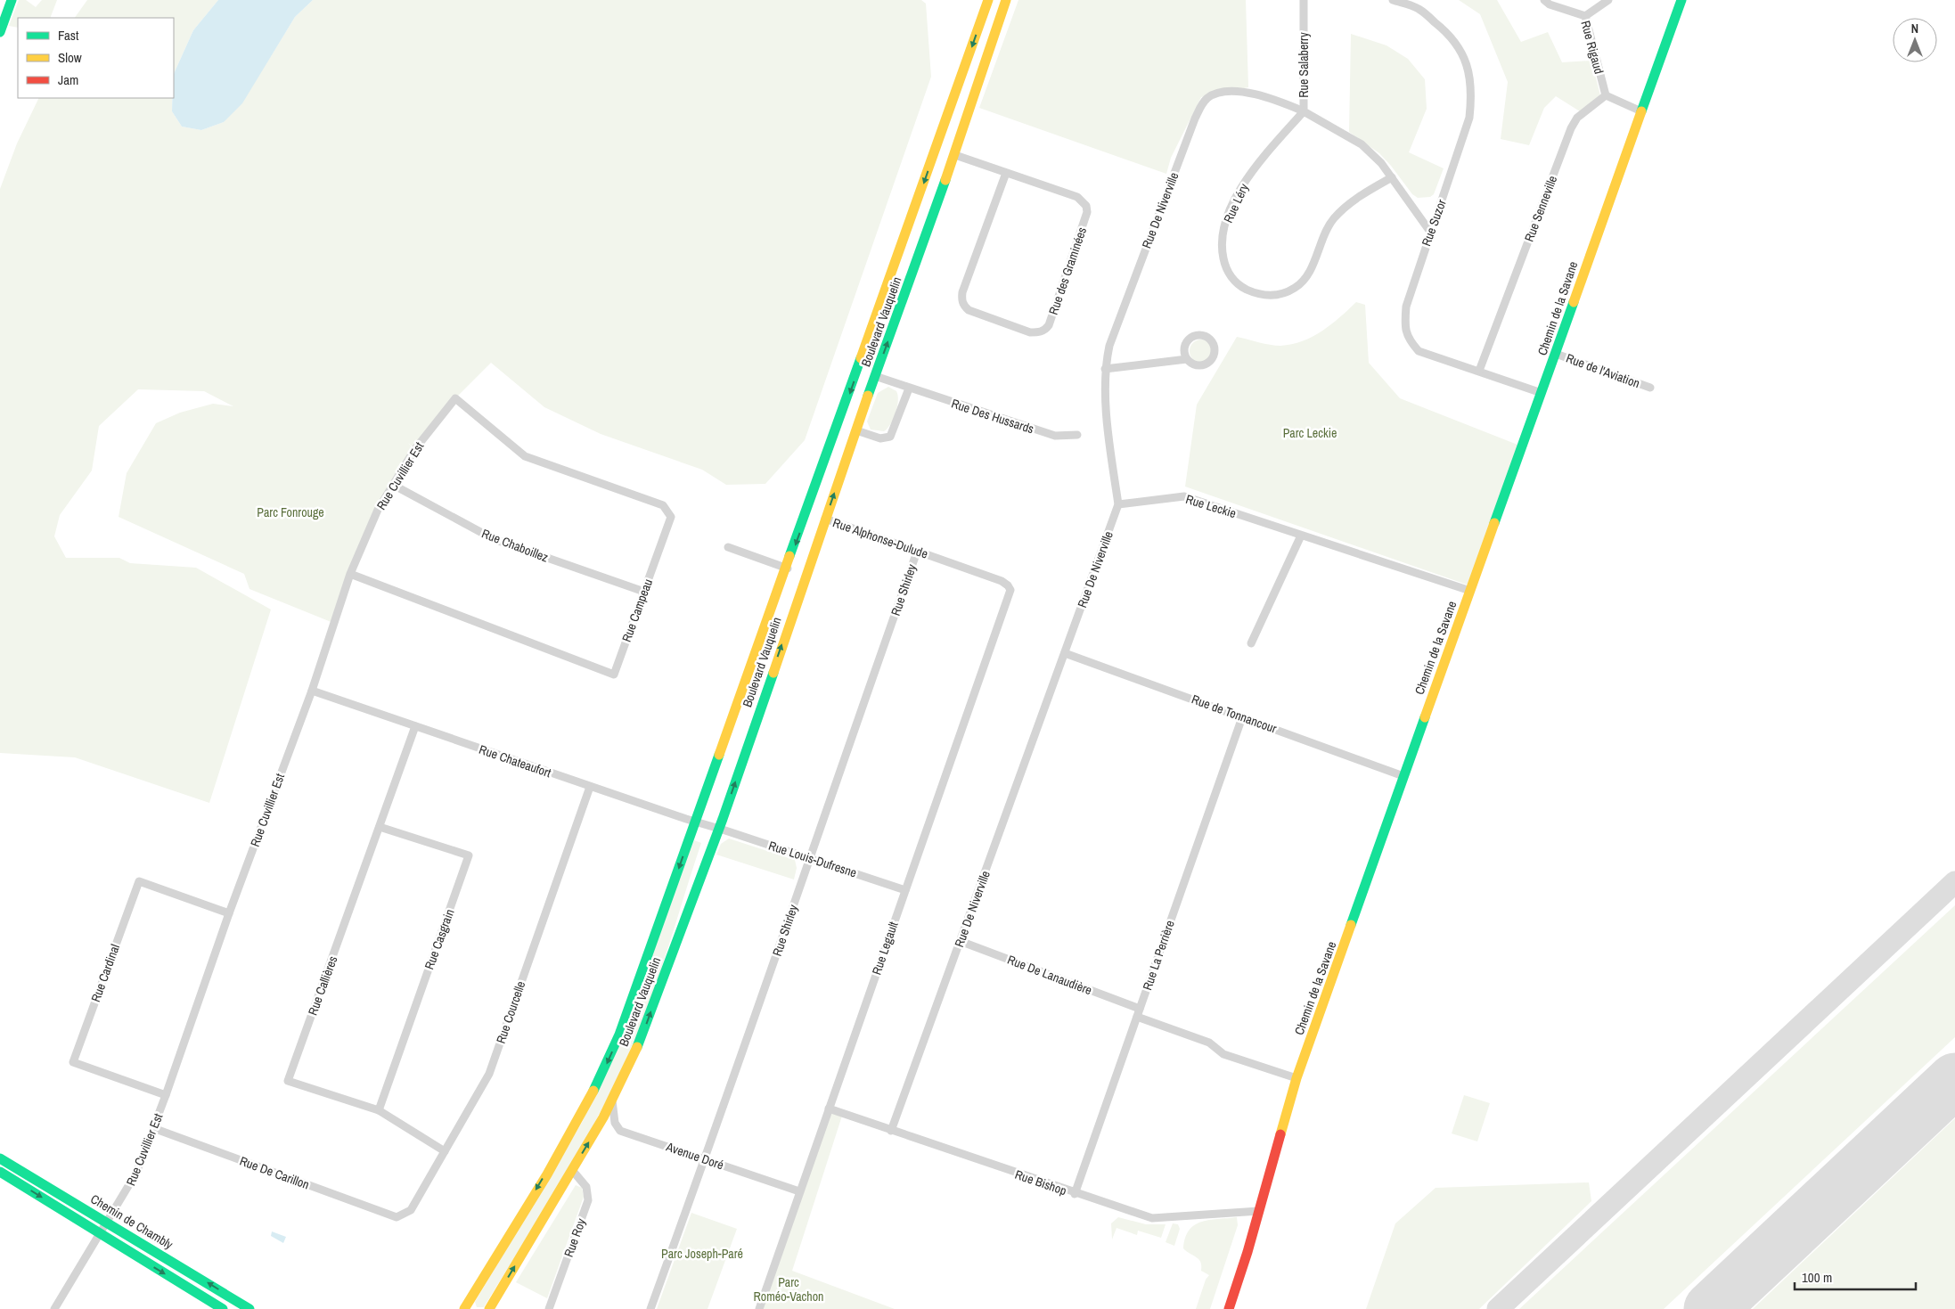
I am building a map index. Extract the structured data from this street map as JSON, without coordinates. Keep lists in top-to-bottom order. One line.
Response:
{"streets":{"street":["Rue Rigaud","Rue Salaberry","Rue Léry","Rue Senneville","Rue De Niverville","Rue Suzor","Rue des Graminées","Chemin de la Savane","Boulevard Vauquelin","Rue de l'Aviation","Rue Des Hussards","Rue Cuvillier Est","Rue Leckie","Rue Alphonse-Dulude","Rue Chaboillez","Rue Shirley","Rue Campeau","Rue de Tonnancour","Rue Chateaufort","Rue Louis-Dufresne","Rue Casgrain","Rue Legault","Rue La Perrière","Rue Cardinal","Rue De Lanaudière","Rue Callières","Rue Courcelle","Avenue Doré","Rue De Carillon","Rue Bishop","Chemin de Chambly","Rue Roy"]},"crossings":[["Rue Rigaud","Rue Senneville"],["Rue Salaberry","Rue Léry"],["Rue Salaberry","Rue De Niverville"],["Rue Salaberry","Rue Suzor"],["Rue Léry","Rue De Niverville"],["Rue Senneville","Rue Suzor"],["Rue De Niverville","Rue Leckie"],["Rue De Niverville","Rue de Tonnancour"],["Rue De Niverville","Rue De Lanaudière"],["Rue De Niverville","Rue Bishop"],["Rue Suzor","Chemin de la Savane"],["Rue des Graminées","Boulevard Vauquelin"],["Chemin de la Savane","Rue de l'Aviation"],["Chemin de la Savane","Rue Leckie"],["Chemin de la Savane","Rue de Tonnancour"],["Chemin de la Savane","Rue De Lanaudière"],["Chemin de la Savane","Rue Bishop"],["Boulevard Vauquelin","Rue Des Hussards"],["Boulevard Vauquelin","Rue Alphonse-Dulude"],["Boulevard Vauquelin","Rue Chateaufort"],["Boulevard Vauquelin","Rue Louis-Dufresne"],["Boulevard Vauquelin","Avenue Doré"],["Boulevard Vauquelin","Rue Roy"],["Rue Cuvillier Est","Rue Chaboillez"],["Rue Cuvillier Est","Rue Campeau"],["Rue Cuvillier Est","Rue Chateaufort"],["Rue Cuvillier Est","Rue Cardinal"],["Rue Cuvillier Est","Rue De Carillon"],["Rue Cuvillier Est","Chemin de Chambly"],["Rue Alphonse-Dulude","Rue Shirley"],["Rue Alphonse-Dulude","Rue Legault"],["Rue Chaboillez","Rue Campeau"],["Rue Shirley","Rue Louis-Dufresne"],["Rue Shirley","Avenue Doré"],["Rue de Tonnancour","Rue La Perrière"],["Rue Chateaufort","Rue Louis-Dufresne"],["Rue Chateaufort","Rue Callières"],["Rue Chateaufort","Rue Courcelle"],["Rue Louis-Dufresne","Rue Legault"],["Rue Casgrain","Rue Callières"],["Rue Legault","Avenue Doré"],["Rue Legault","Rue Bishop"],["Rue La Perrière","Rue De Lanaudière"],["Rue La Perrière","Rue Bishop"],["Rue Callières","Rue Courcelle"],["Rue Courcelle","Rue De Carillon"]],"parks":["Parc Leckie","Parc Fonrouge","Parc Joseph-Paré","Parc Roméo-Vachon"],"legend":["Fast","Slow","Jam"],"scale_bar":"100 m","north":"top"}
